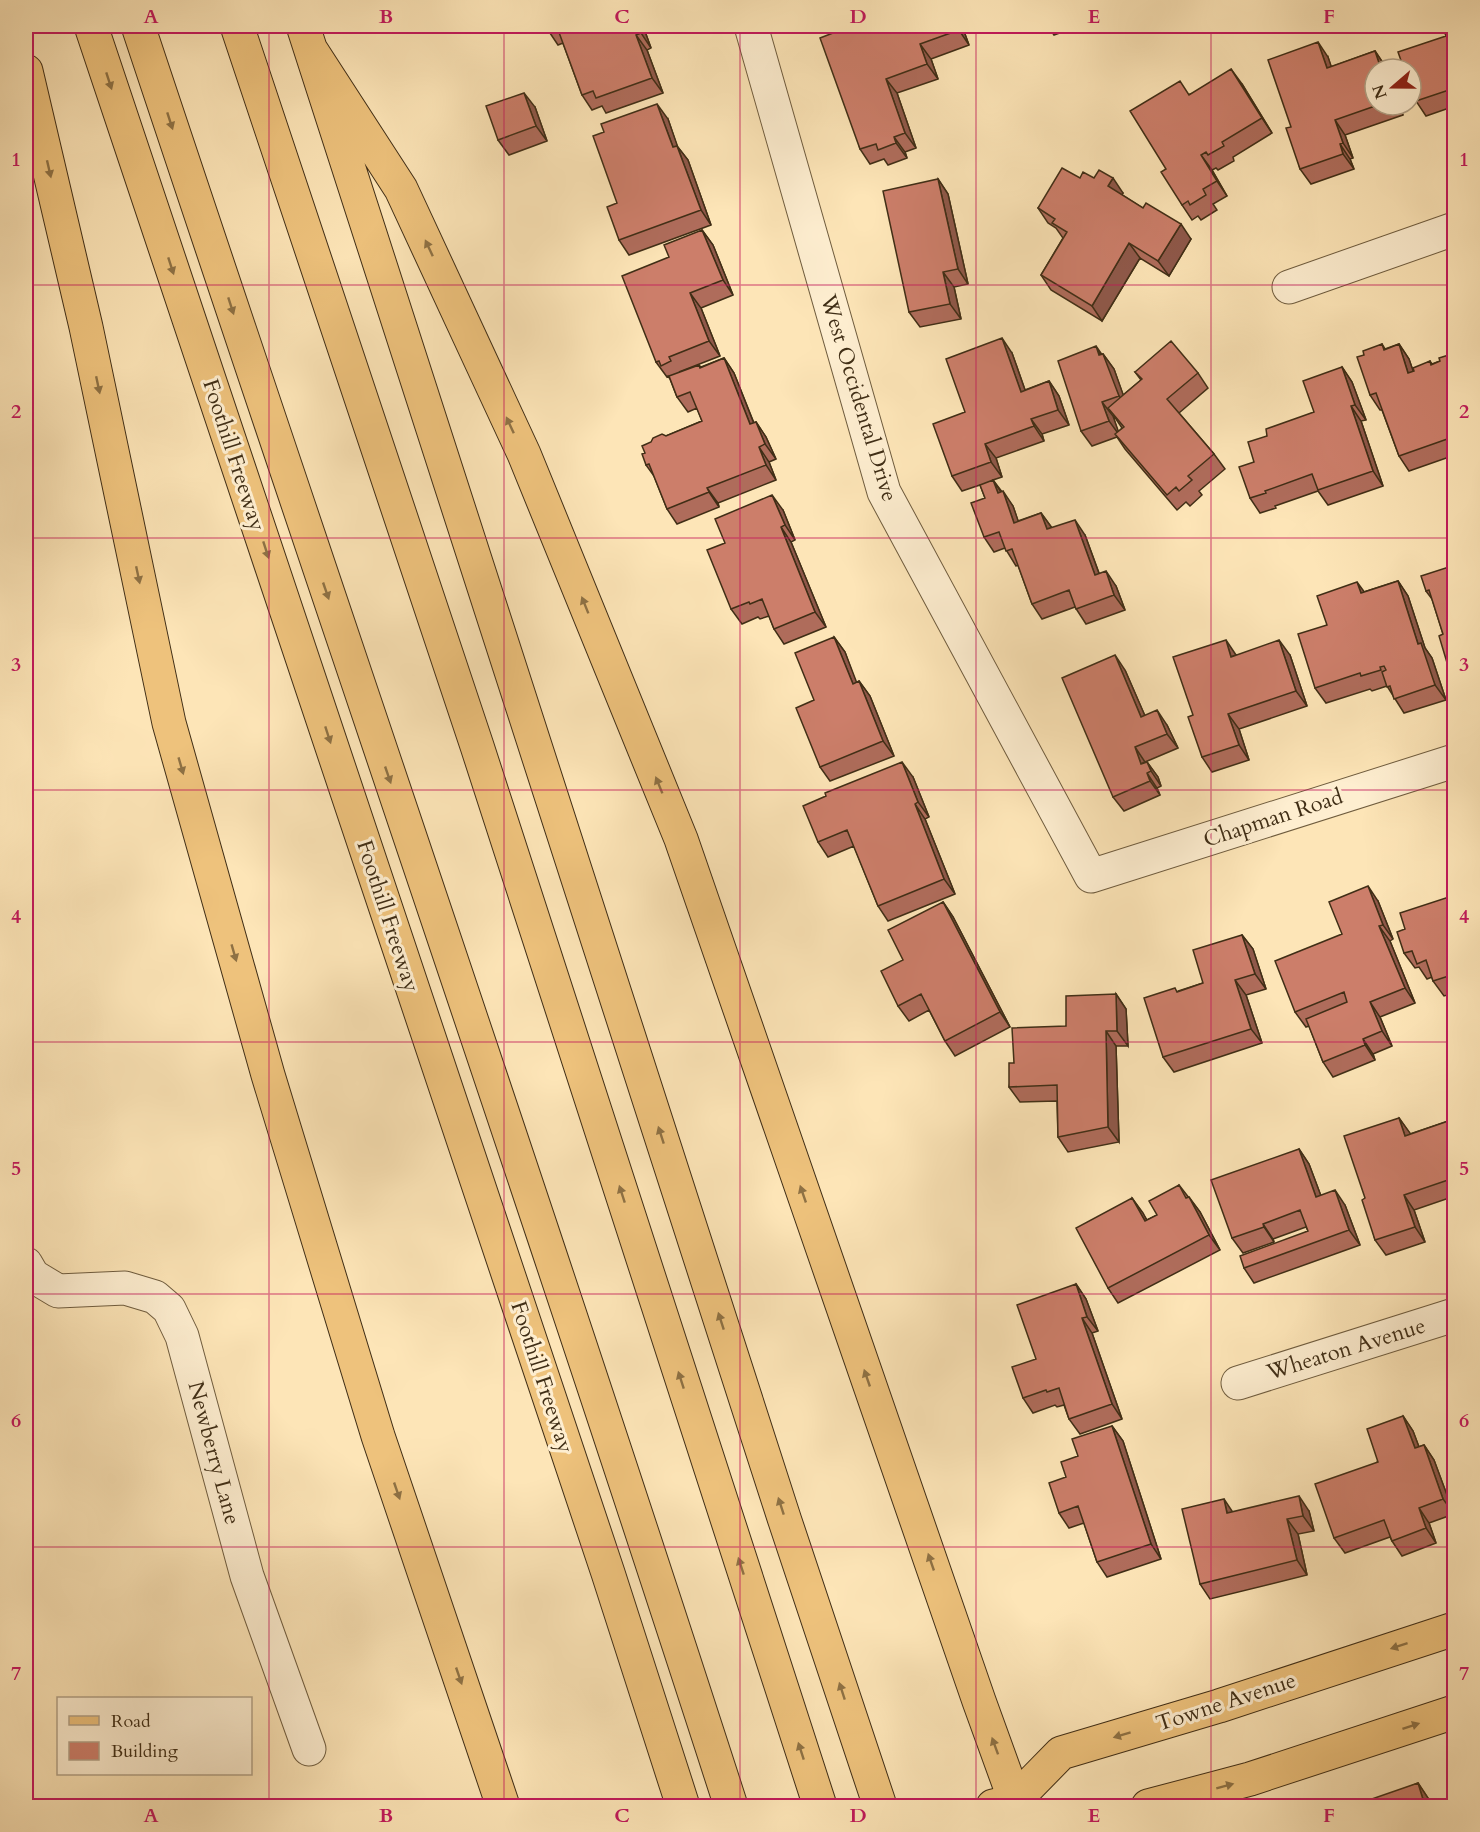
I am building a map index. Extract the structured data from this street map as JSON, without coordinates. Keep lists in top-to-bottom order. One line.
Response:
{"streets":{"main road":["Foothill Freeway","Towne Avenue"],"street":["West Occidental Drive","Chapman Road","Wheaton Avenue","Newberry Lane"]},"crossings":[["West Occidental Drive","Chapman Road"]],"legend":["Road","Building"],"north":"left","grid":{"columns":["A","B","C","D","E","F"],"rows":["1","2","3","4","5","6","7"]}}
